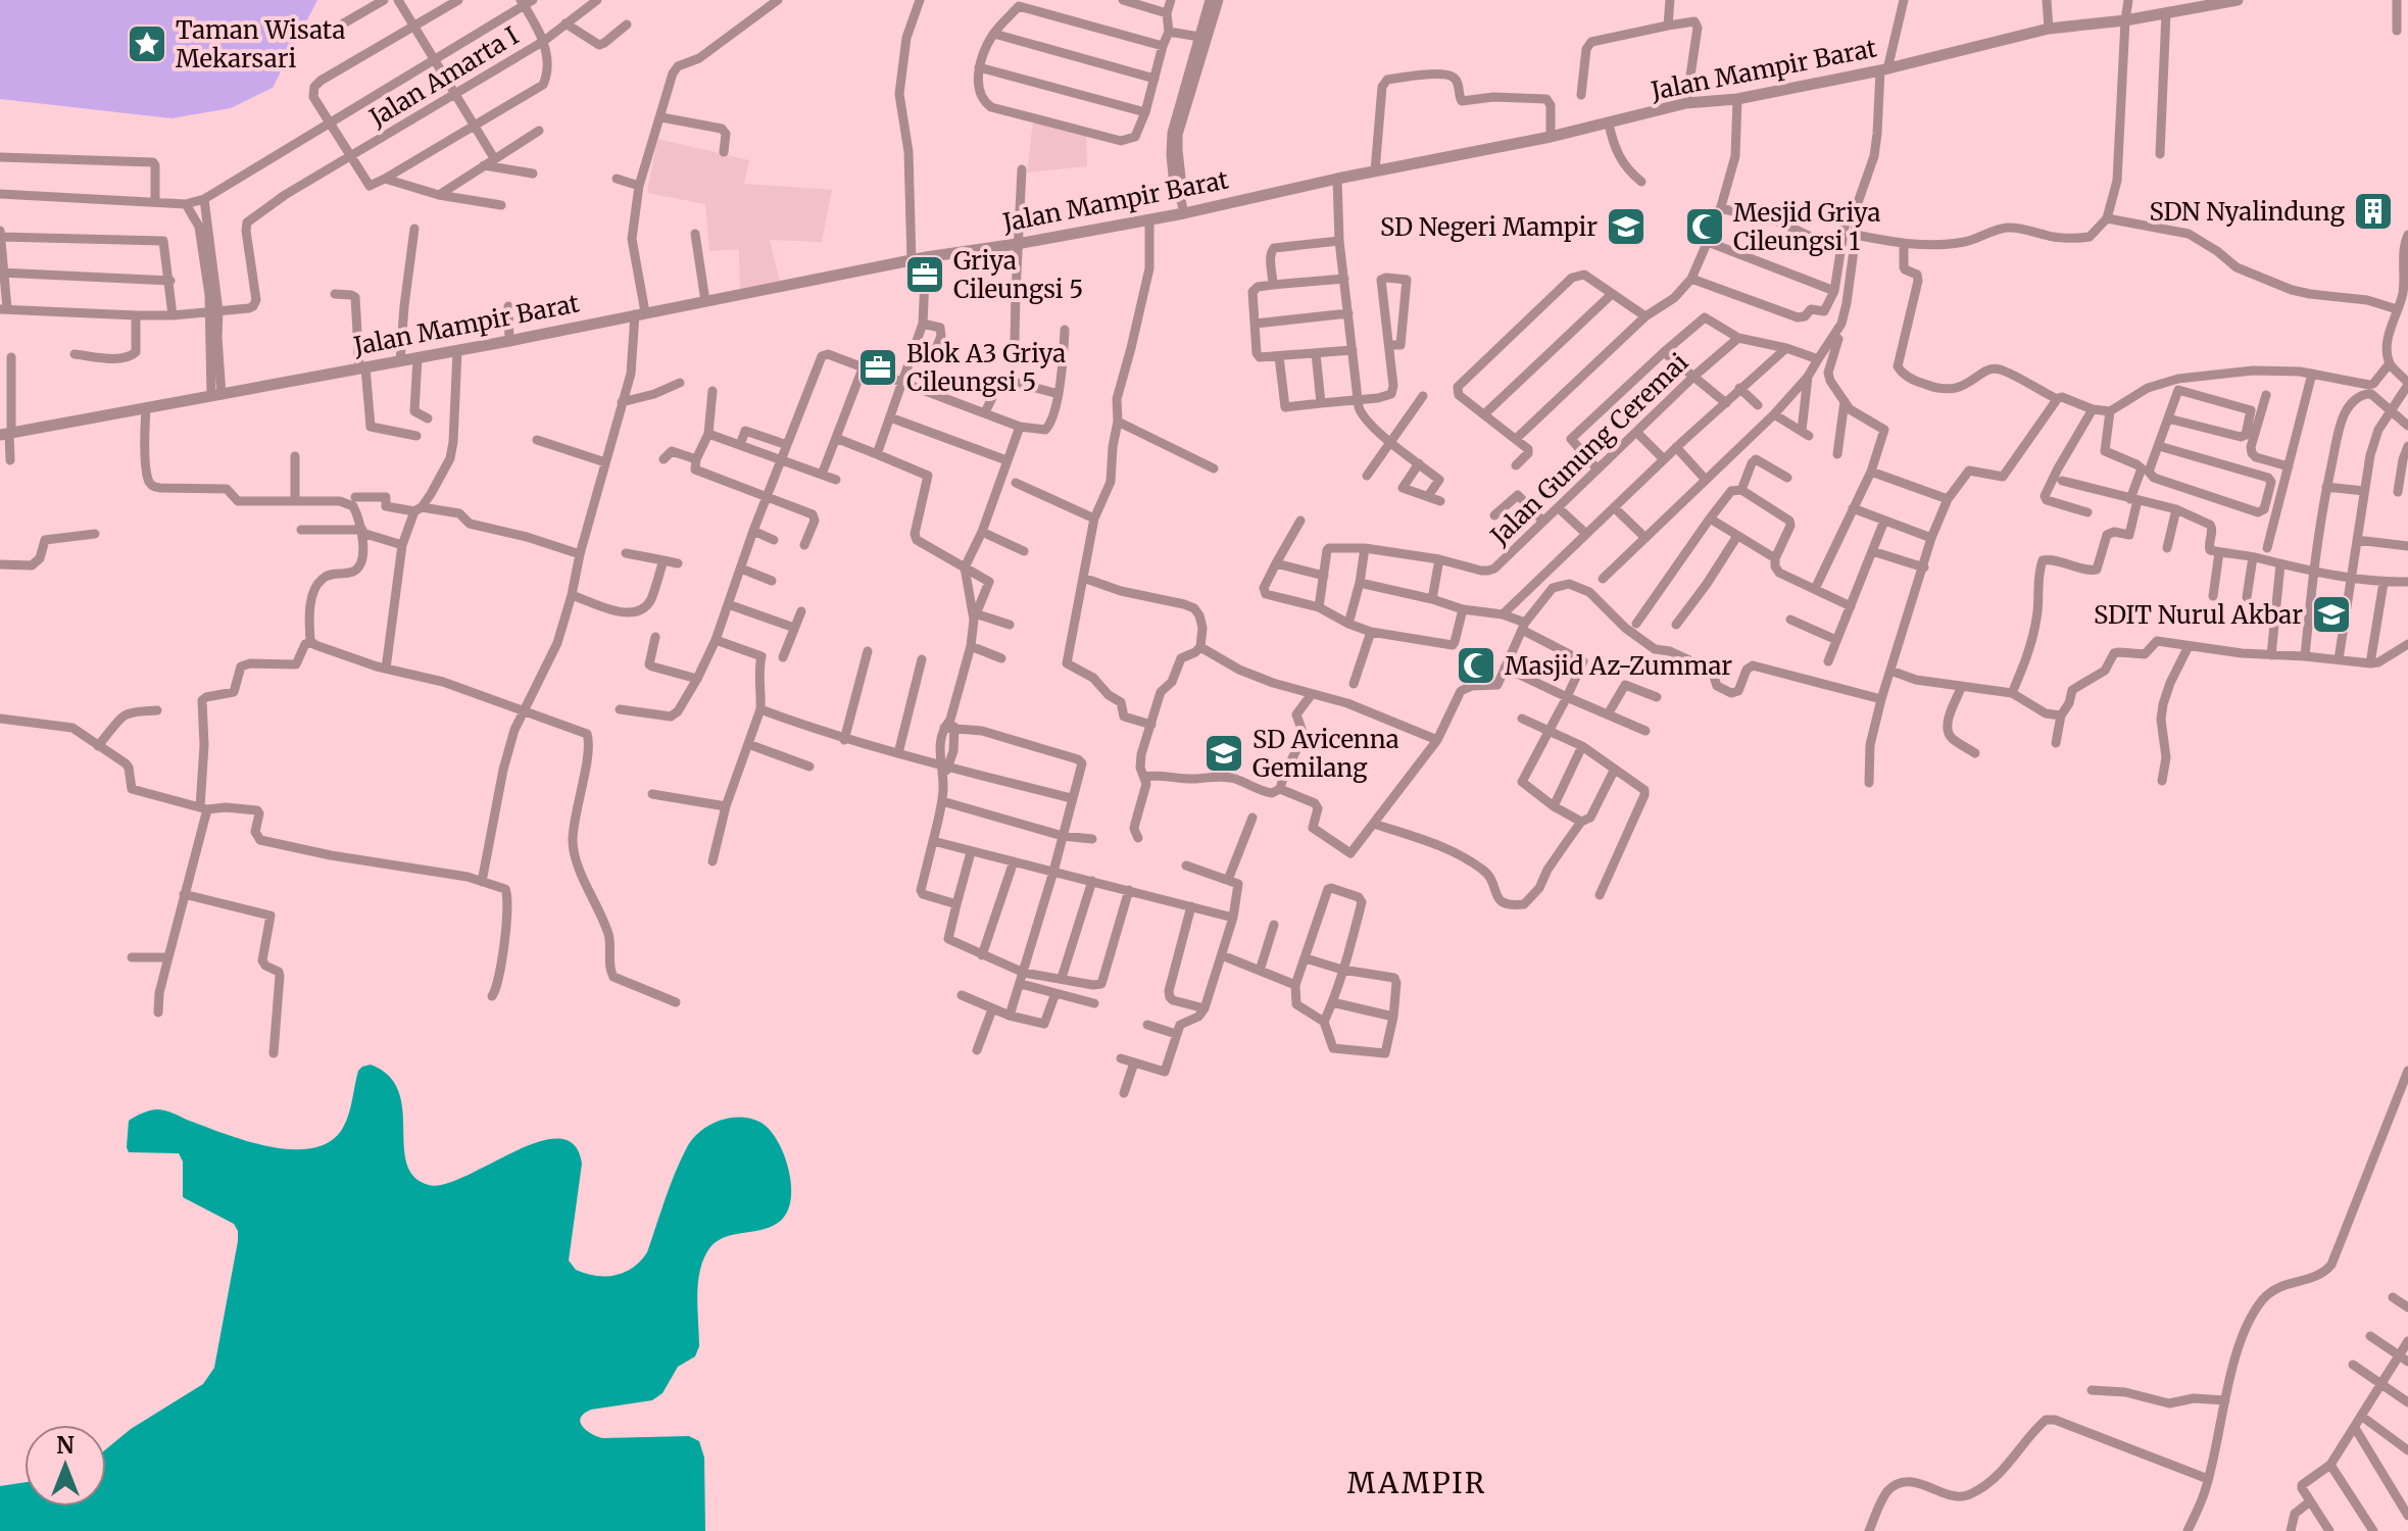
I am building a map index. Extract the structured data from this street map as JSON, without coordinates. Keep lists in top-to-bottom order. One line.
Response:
{"streets":{"street":["Jalan Mampir Barat","Jalan Amarta I","Jalan Gunung Ceremai"]},"districts":["MAMPIR"],"places":{"place":["Taman Wisata Mekarsari"],"building":["SDN Nyalindung"],"school or university":["SD Negeri Mampir","SDIT Nurul Akbar","SD Avicenna Gemilang"],"mosque":["Mesjid Griya Cileungsi 1","Masjid Az-Zummar"],"office":["Griya Cileungsi 5","Blok A3 Griya Cileungsi 5"]},"north":"top"}
